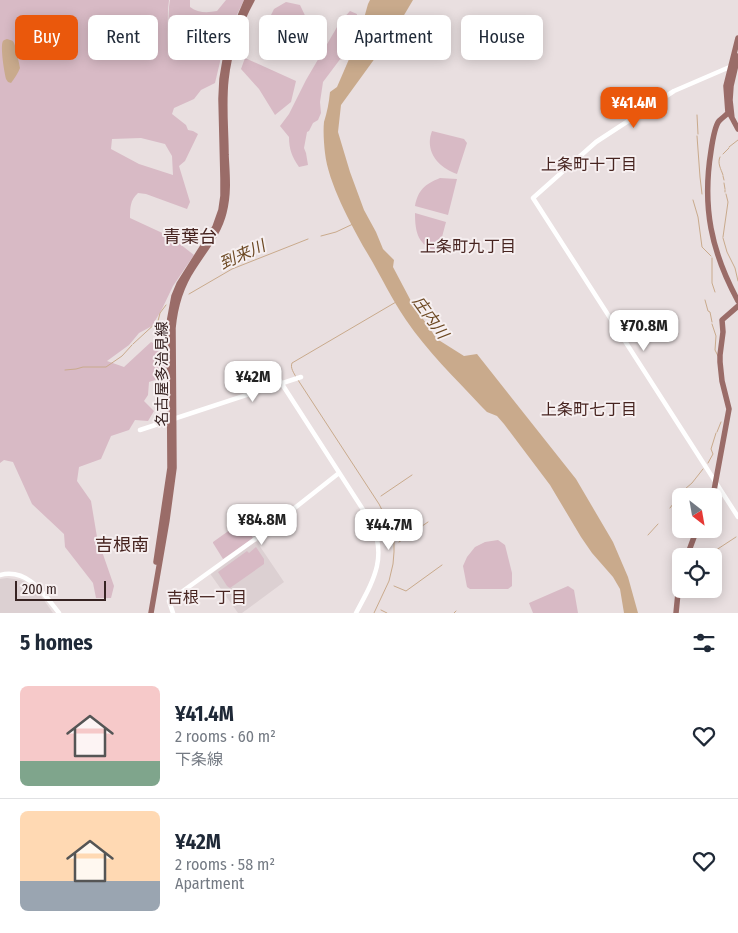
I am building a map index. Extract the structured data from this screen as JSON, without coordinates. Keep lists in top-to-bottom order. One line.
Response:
{"streets":{"main road":["名古屋多治見線"]},"districts":["上条町十丁目","青葉台","上条町九丁目","上条町七丁目","吉根南","吉根一丁目"],"water":["到来川","庄内川"],"scale_bar":"200 m","north":"bottom right","page":{"chip":["Buy","Rent","Filters","New","Apartment","House"],"price":["¥41.4M","¥70.8M","¥42M","¥84.8M","¥44.7M"],"scale":"200 m","heading":"5 homes","list":[{"name":"¥41.4M","note":"2 rooms · 60 m² · 下条線"},{"name":"¥42M","note":"2 rooms · 58 m² · Apartment"}]}}
